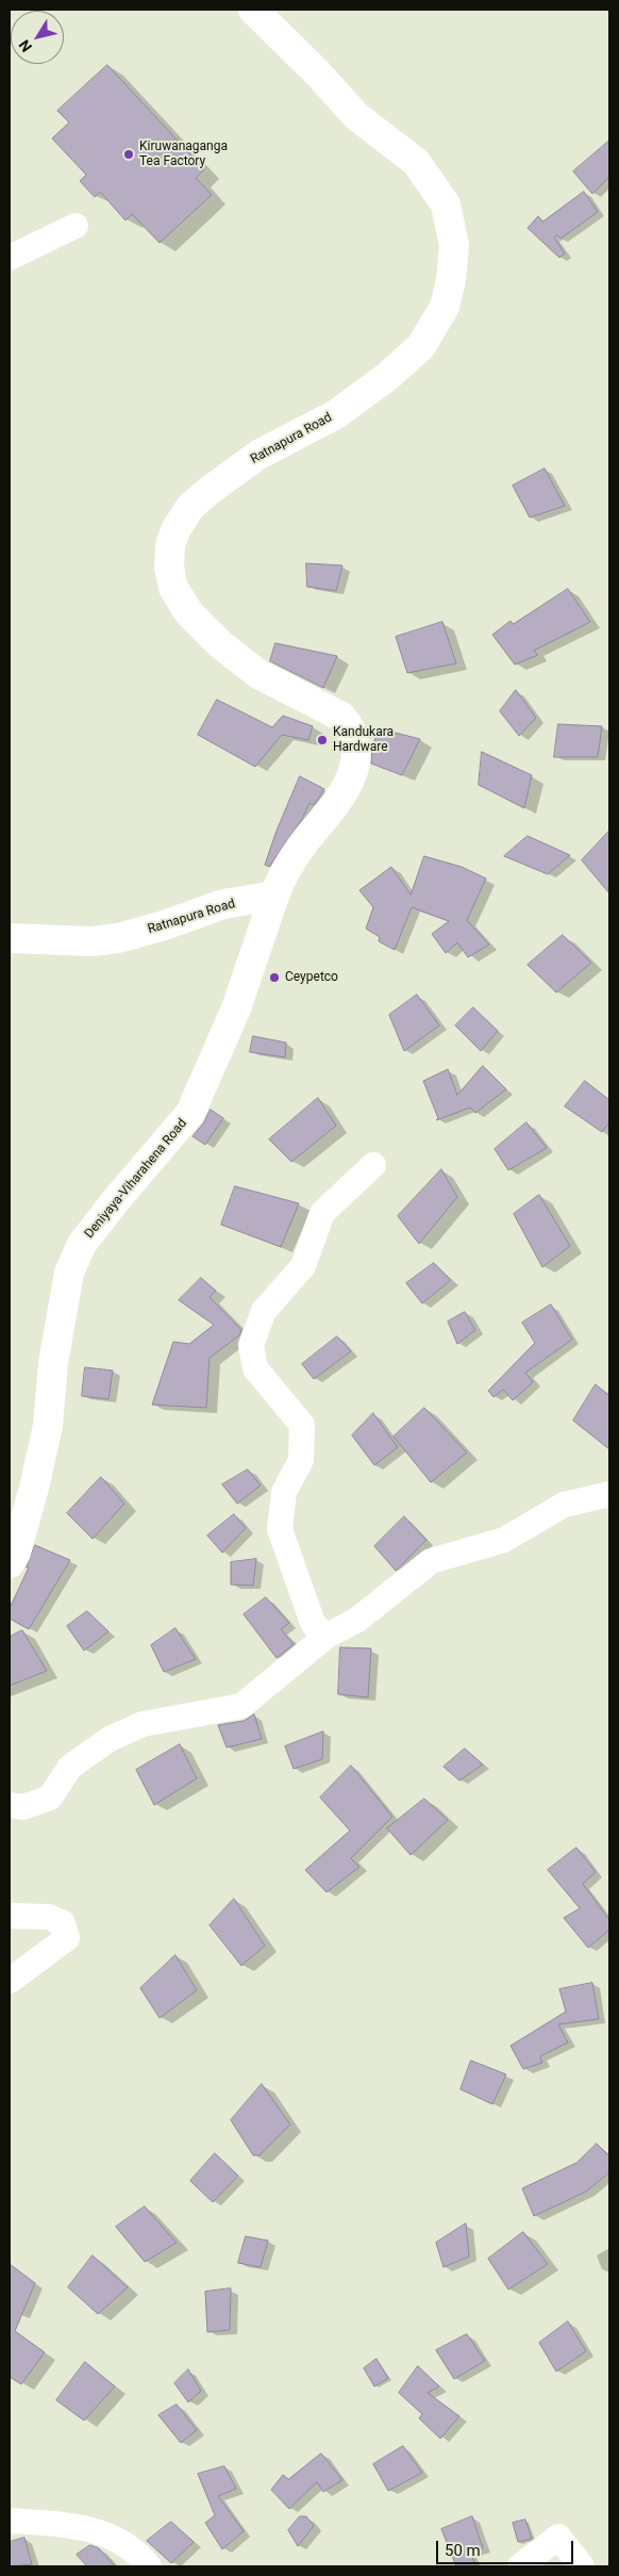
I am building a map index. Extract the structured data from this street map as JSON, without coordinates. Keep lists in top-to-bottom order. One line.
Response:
{"streets":{"main road":["Ratnapura Road","Deniyaya-Viharahena Road"]},"crossings":[["Ratnapura Road","Deniyaya-Viharahena Road"]],"places":["Kiruwanaganga Tea Factory","Kandukara Hardware","Ceypetco"],"scale_bar":"50 m","north":"bottom left"}
